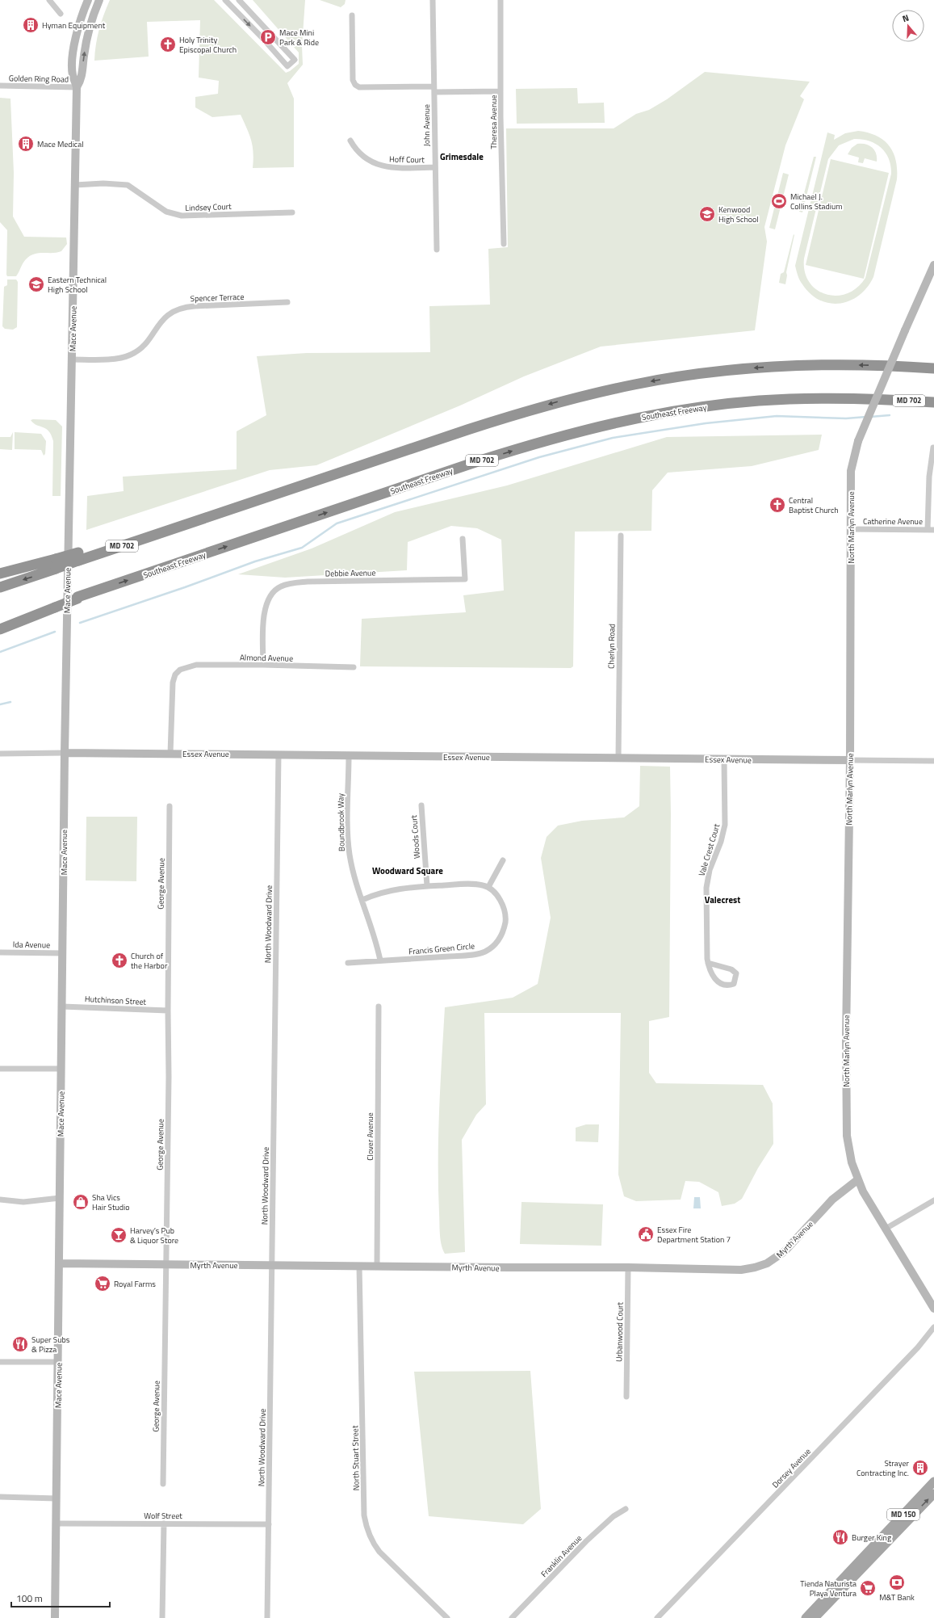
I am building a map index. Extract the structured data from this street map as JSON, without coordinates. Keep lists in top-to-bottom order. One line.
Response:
{"streets":{"highway":["MD 702","Southeast Freeway"],"main road":["MD 150"],"street":["Golden Ring Road","Theresa Avenue","John Avenue","Hoff Court","Lindsey Court","Spencer Terrace","Mace Avenue","Catherine Avenue","North Marlyn Avenue","Debbie Avenue","Cherlyn Road","Almond Avenue","Essex Avenue","Boundbrook Way","Woods Court","Vale Crest Court","George Avenue","North Woodward Drive","Ida Avenue","Francis Green Circle","Hutchinson Street","Clover Avenue","Myrth Avenue","Urbanwood Court","North Stuart Street","Dorsey Avenue","Wolf Street","Franklin Avenue"]},"crossings":[["Golden Ring Road","Mace Avenue"],["John Avenue","Hoff Court"],["Lindsey Court","Mace Avenue"],["Spencer Terrace","Mace Avenue"],["Mace Avenue","Essex Avenue"],["Mace Avenue","Ida Avenue"],["Mace Avenue","Hutchinson Street"],["Mace Avenue","Myrth Avenue"],["Mace Avenue","Wolf Street"],["Catherine Avenue","North Marlyn Avenue"],["North Marlyn Avenue","Essex Avenue"],["North Marlyn Avenue","Myrth Avenue"],["Debbie Avenue","Almond Avenue"],["Cherlyn Road","Essex Avenue"],["Almond Avenue","Essex Avenue"],["Essex Avenue","Boundbrook Way"],["Essex Avenue","Vale Crest Court"],["Essex Avenue","North Woodward Drive"],["Boundbrook Way","Francis Green Circle"],["George Avenue","Hutchinson Street"],["George Avenue","Myrth Avenue"],["North Woodward Drive","Myrth Avenue"],["North Woodward Drive","Wolf Street"],["Clover Avenue","Myrth Avenue"],["Myrth Avenue","Urbanwood Court"],["Myrth Avenue","North Stuart Street"]],"districts":["Grimesdale","Woodward Square","Valecrest"],"places":{"building":["Hyman Equipment","Mace Medical","Strayer Contracting Inc."],"parking":["Mace Mini Park & Ride"],"church":["Holy Trinity Episcopal Church","Central Baptist Church","Church of the Harbor"],"sports":["Michael J. Collins Stadium"],"school or university":["Kenwood High School","Eastern Technical High School"],"shop":["Sha Vics Hair Studio"],"public building":["Essex Fire Department Station 7"],"bar":["Harvey’s Pub & Liquor Store"],"supermarket":["Royal Farms","Tienda Naturista Playa Ventura"],"restaurant":["Super Subs & Pizza","Burger King"],"bank":["M&T Bank"]},"scale_bar":"100 m","north":"top"}
